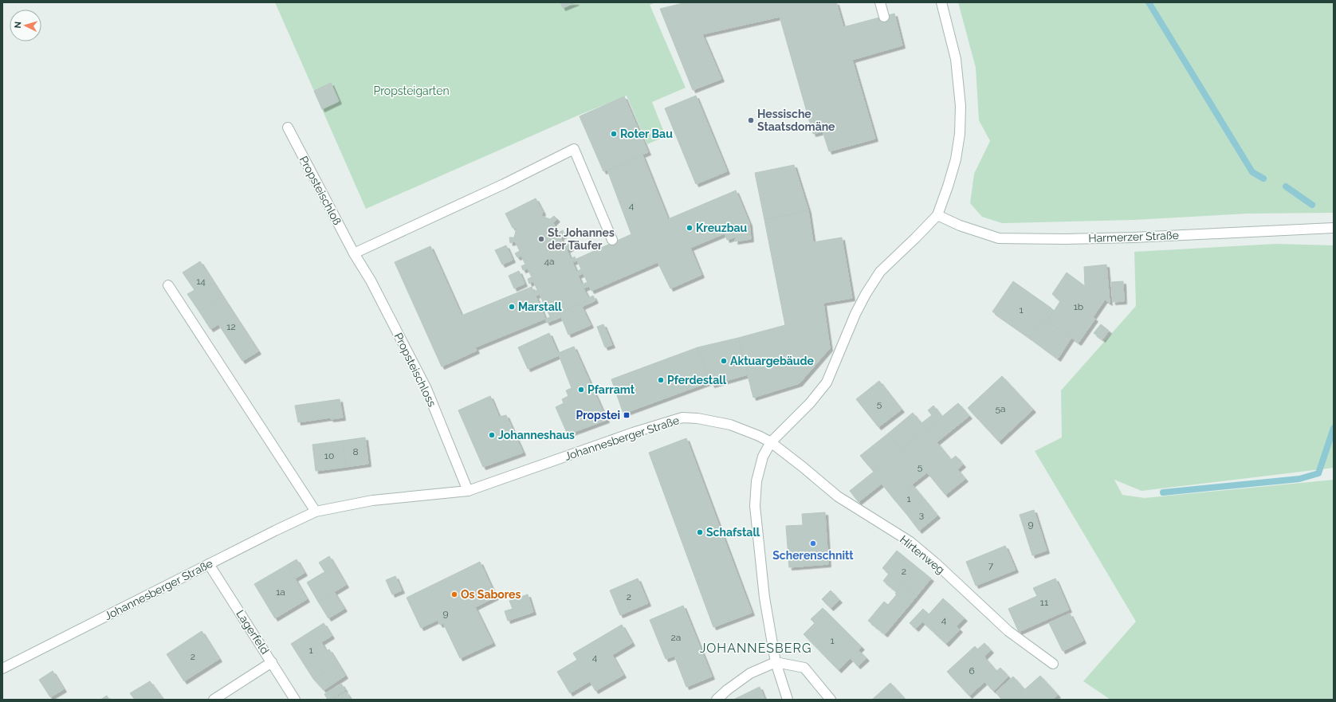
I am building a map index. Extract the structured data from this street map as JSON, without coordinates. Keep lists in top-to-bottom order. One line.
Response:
{"streets":{"street":["Propsteischloß","Harmerzer Straße","Propsteischloss","Johannesberger Straße","Hirtenweg","Lagerfeld"]},"crossings":[["Propsteischloß","Propsteischloss"],["Propsteischloss","Johannesberger Straße"],["Johannesberger Straße","Hirtenweg"],["Johannesberger Straße","Lagerfeld"]],"districts":["JOHANNESBERG"],"parks":["Propsteigarten"],"places":{"other":["Hessische Staatsdomäne","Roter Bau","Kreuzbau","St. Johannes der Täufer","Marstall","Aktuargebäude","Pferdestall","Pfarramt","Johanneshaus","Schafstall","Scherenschnitt","Os Sabores"],"transit":["Propstei"]},"house_numbers":["4","4a","14","1b","1","12","5","5a","8","10","5","1","3","9","7","2","1a","2","11","9","4","2a","1","1","2","4","6"],"north":"left"}
